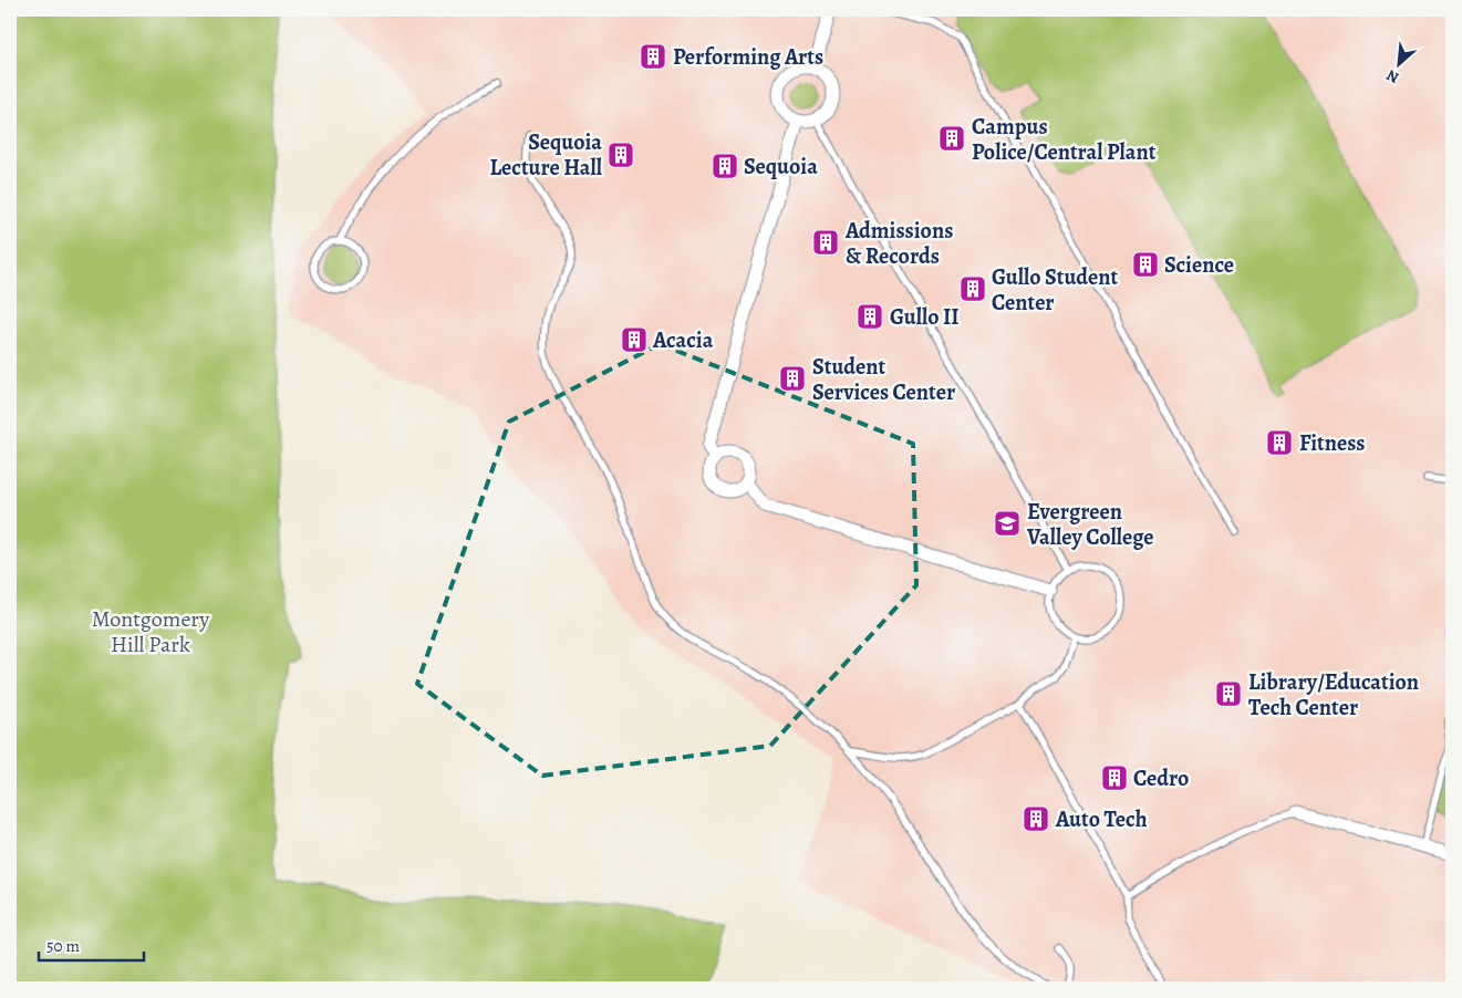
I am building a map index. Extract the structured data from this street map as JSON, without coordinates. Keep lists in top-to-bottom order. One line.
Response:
{"parks":["Montgomery Hill Park"],"places":{"building":["Performing Arts","Campus Police/Central Plant","Sequoia Lecture Hall","Sequoia","Admissions & Records","Science","Gullo Student Center","Gullo II","Acacia","Student Services Center","Fitness","Library/Education Tech Center","Cedro","Auto Tech"],"school or university":["Evergreen Valley College"]},"scale_bar":"50 m","north":"bottom left"}
